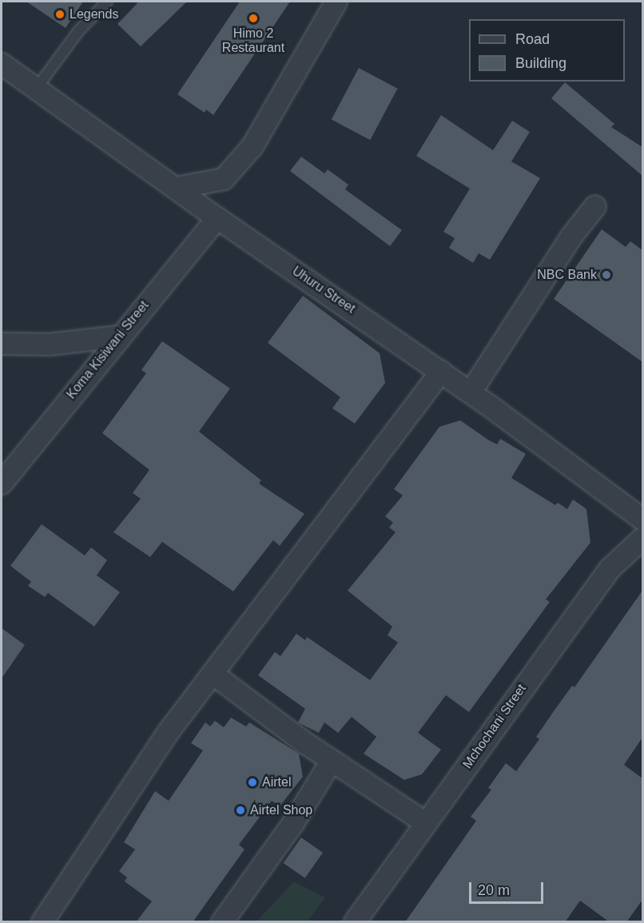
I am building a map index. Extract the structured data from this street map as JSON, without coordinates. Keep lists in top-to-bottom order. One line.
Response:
{"streets":{"street":["Uhuru Street","Koma Kisiwani Street","Mchochani Street"]},"crossings":[["Uhuru Street","Koma Kisiwani Street"]],"places":["Legends","Himo 2 Restaurant","NBC Bank","Airtel","Airtel Shop"],"legend":["Road","Building"],"scale_bar":"20 m"}
